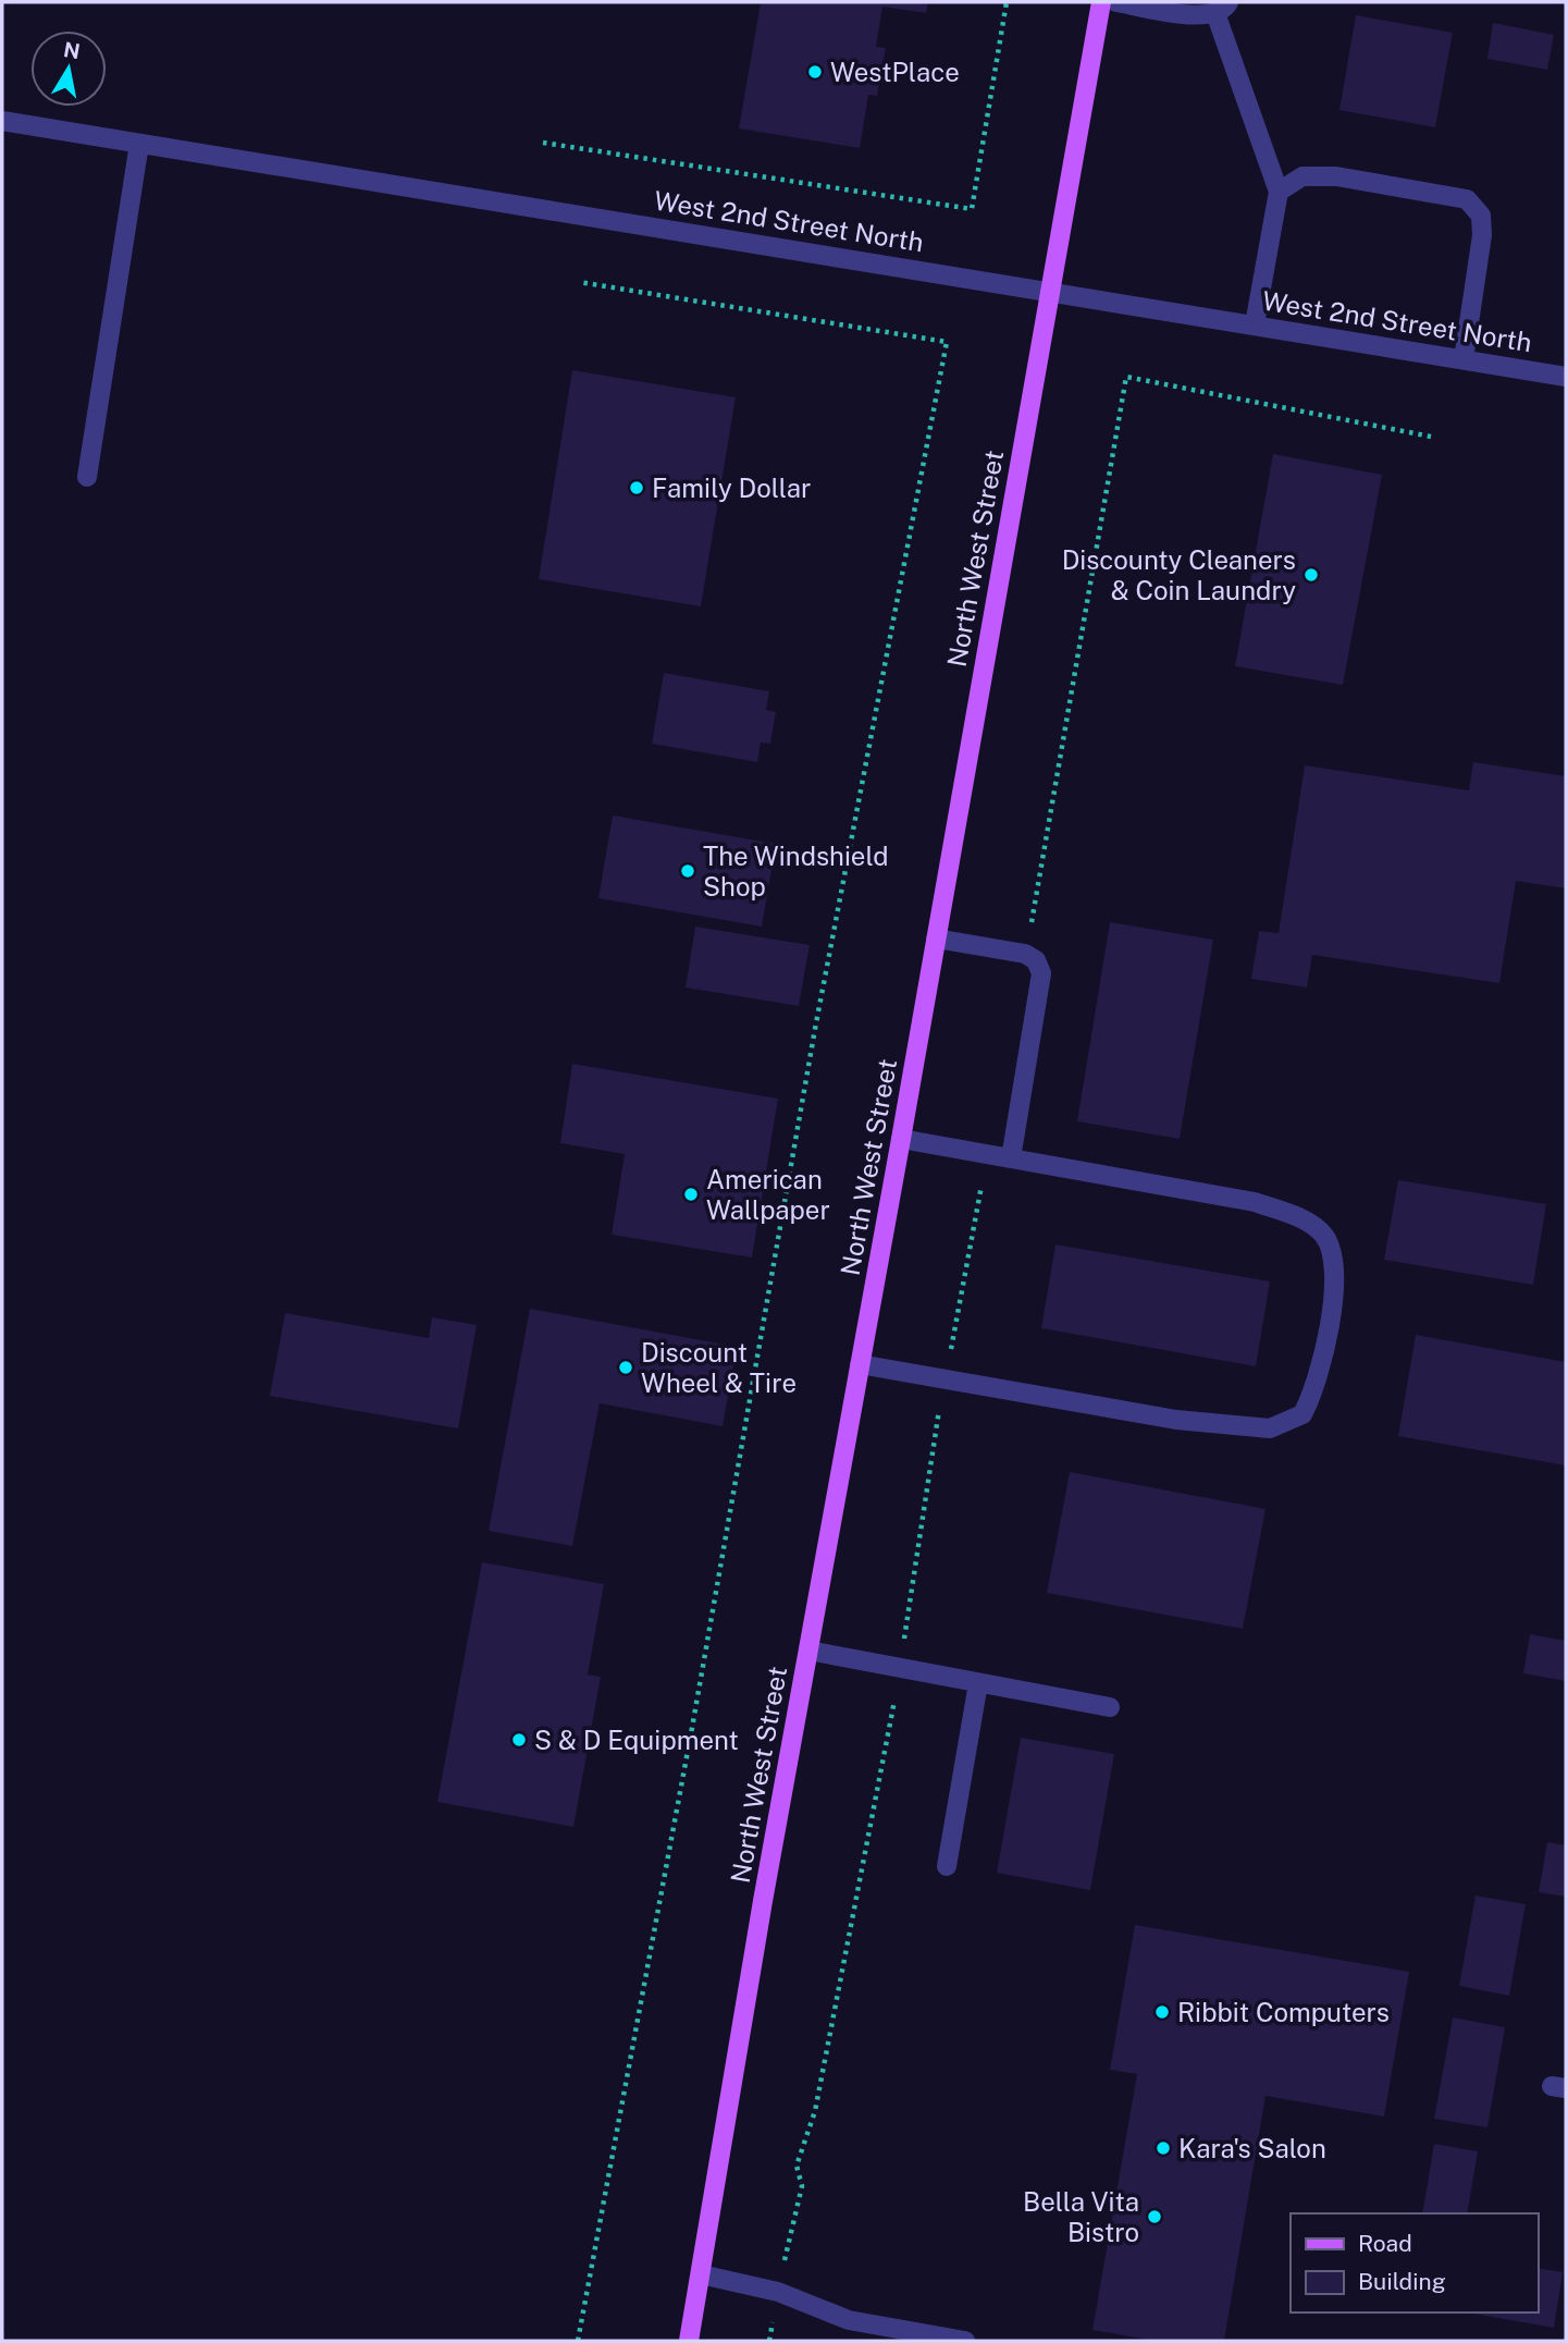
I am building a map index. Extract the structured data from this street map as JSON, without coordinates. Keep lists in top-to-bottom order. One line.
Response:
{"streets":{"main road":["North West Street"],"street":["West 2nd Street North"]},"crossings":[["West 2nd Street North","North West Street"]],"places":["WestPlace","Family Dollar","Discounty Cleaners & Coin Laundry","The Windshield Shop","American Wallpaper","Discount Wheel & Tire","S & D Equipment","Ribbit Computers","Kara's Salon","Bella Vita Bistro"],"legend":["Road","Building"],"north":"top"}
